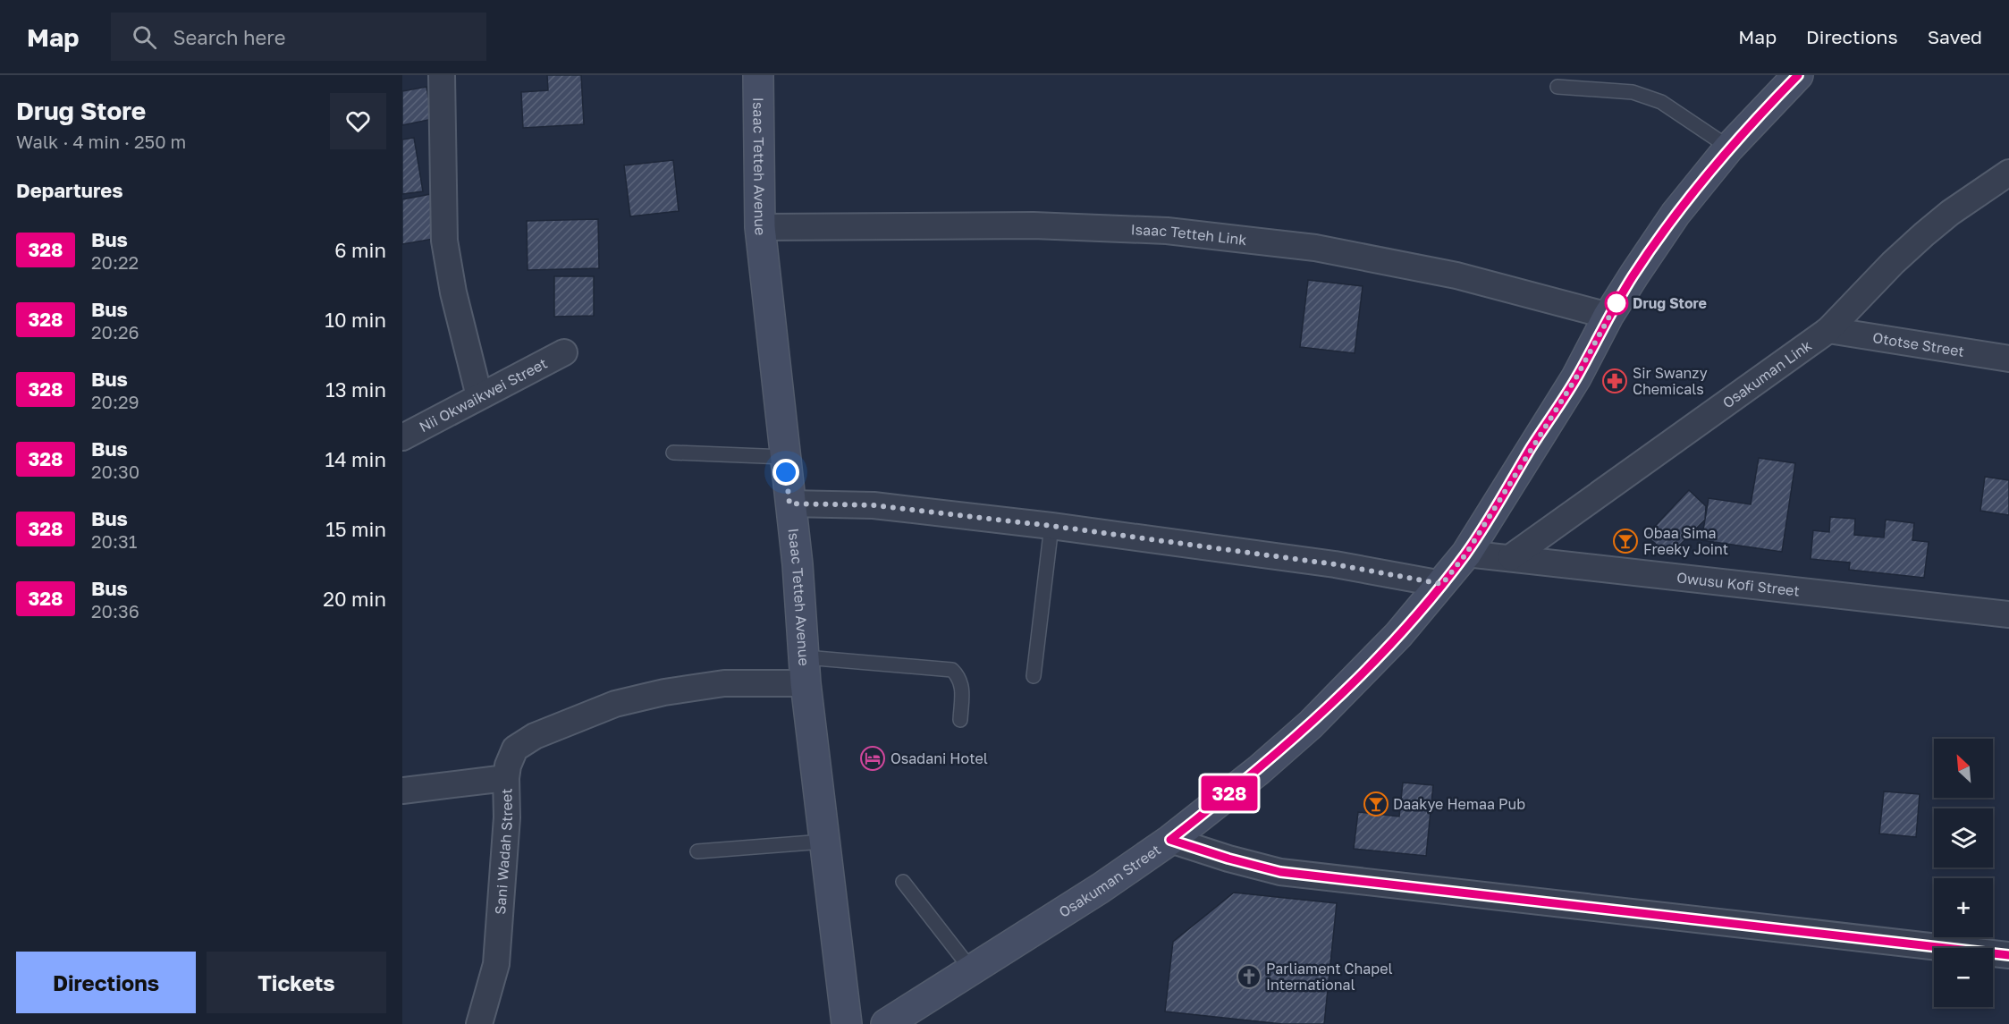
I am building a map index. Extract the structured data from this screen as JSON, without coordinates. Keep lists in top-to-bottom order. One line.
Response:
{"streets":{"street":["Isaac Tetteh Avenue","Isaac Tetteh Link","Ototse Street","Osakuman Link","Nii Okwaikwei Street","Owusu Kofi Street","Sani Wadah Street","Osakuman Street"]},"crossings":[["Isaac Tetteh Avenue","Isaac Tetteh Link"],["Isaac Tetteh Link","Osakuman Street"],["Ototse Street","Osakuman Link"],["Osakuman Link","Owusu Kofi Street"],["Owusu Kofi Street","Osakuman Street"]],"places":{"other":["Drug Store"],"pharmacy":["Sir Swanzy Chemicals"],"bar":["Obaa Sima Freeky Joint","Daakye Hemaa Pub"],"hotel":["Osadani Hotel"],"church":["Parliament Chapel International"]},"lines":["bus line 328"],"north":"top left","page":{"header":"Map","search":"Search here","nav":["Map","Directions","Saved"],"heading":[["Drug Store","Walk · 4 min · 250 m"],"Departures"],"on_map":"328","list":[{"mark":"328","name":"Bus","note":"20:22","value":"6 min"},{"mark":"328","name":"Bus","note":"20:26","value":"10 min"},{"mark":"328","name":"Bus","note":"20:29","value":"13 min"},{"mark":"328","name":"Bus","note":"20:30","value":"14 min"},{"mark":"328","name":"Bus","note":"20:31","value":"15 min"},{"mark":"328","name":"Bus","note":"20:36","value":"20 min"}],"map_buttons":["+","−"],"buttons":["Directions","Tickets"]}}
